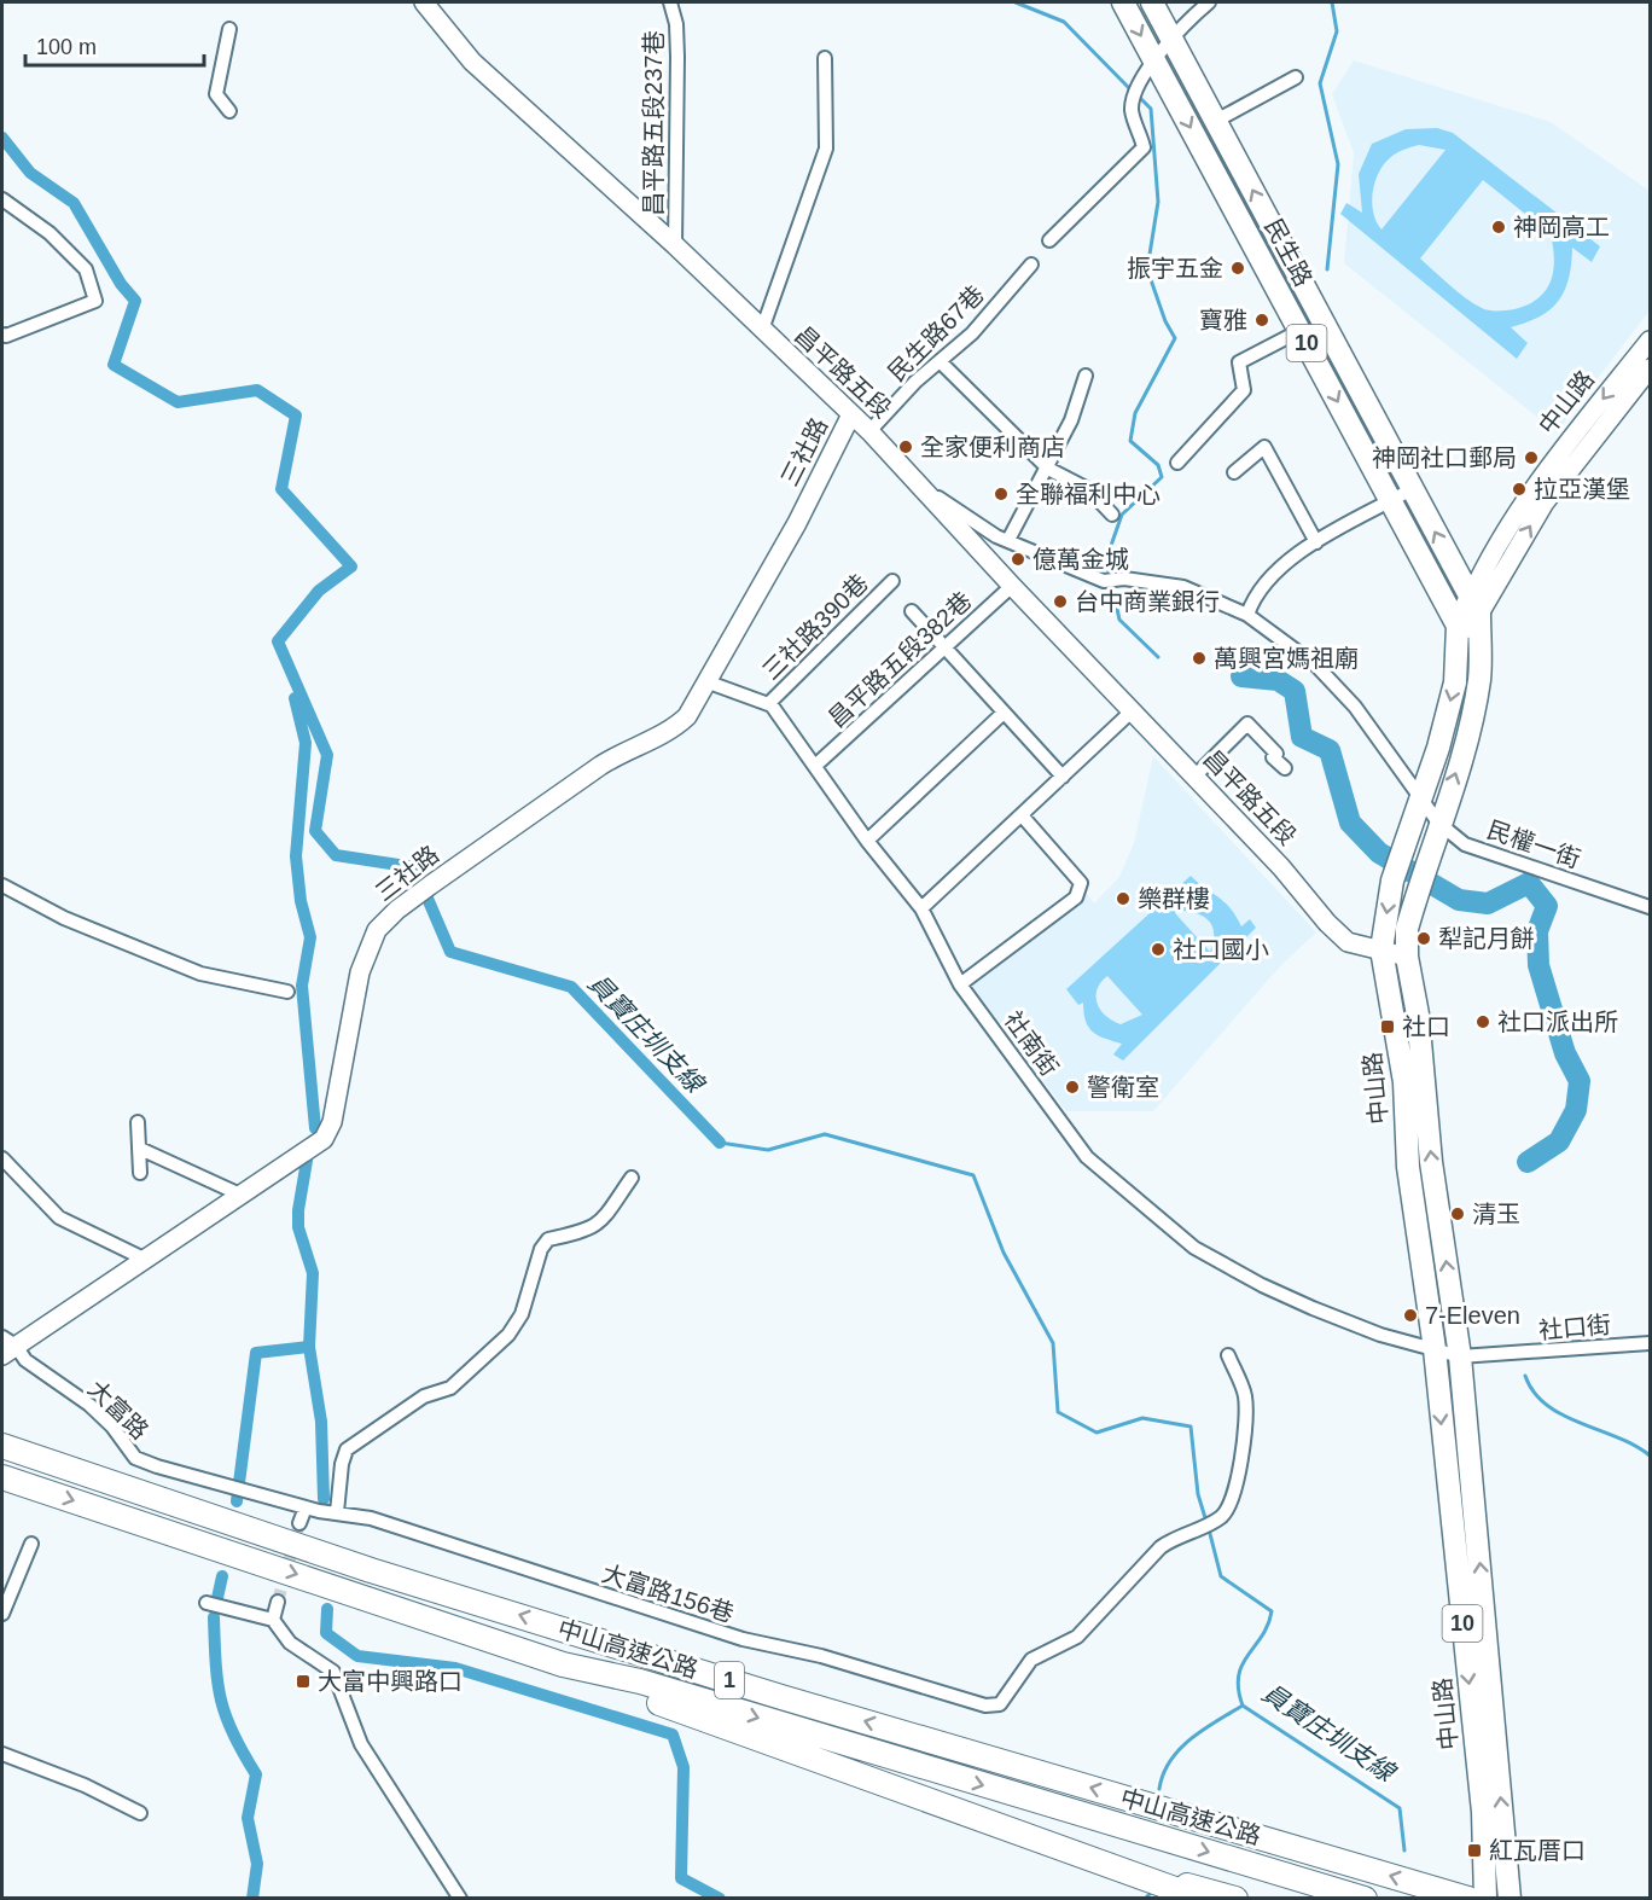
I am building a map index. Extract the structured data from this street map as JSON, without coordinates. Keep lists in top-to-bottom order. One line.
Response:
{"streets":{"highway":["中山高速公路","1"],"main road":["民生路","10","中山路"],"street":["昌平路五段237巷","民生路67巷","昌平路五段","三社路","三社路390巷","昌平路五段382巷","民權一街","社南街","社口街","大富路","大富路156巷"]},"crossings":[["昌平路五段237巷","昌平路五段"],["民生路","中山路"],["民生路67巷","昌平路五段"],["昌平路五段","中山路"],["昌平路五段","三社路"],["昌平路五段","昌平路五段382巷"],["昌平路五段","民權一街"],["中山路","民權一街"],["中山路","社南街"],["中山路","社口街"],["中山路","中山高速公路"],["三社路","大富路"],["三社路390巷","社南街"],["昌平路五段382巷","社南街"],["社南街","社口街"],["大富路","大富路156巷"]],"water":["員寶庄圳支線"],"places":{"other":["神岡高工","振宇五金","寶雅","全家便利商店","神岡社口郵局","拉亞漢堡","全聯福利中心","億萬金城","台中商業銀行","萬興宮媽祖廟","樂群樓","犁記月餅","社口國小","社口派出所","警衛室","清玉","7-Eleven"],"transit":["社口","大富中興路口","紅瓦厝口"]},"scale_bar":"100 m"}
